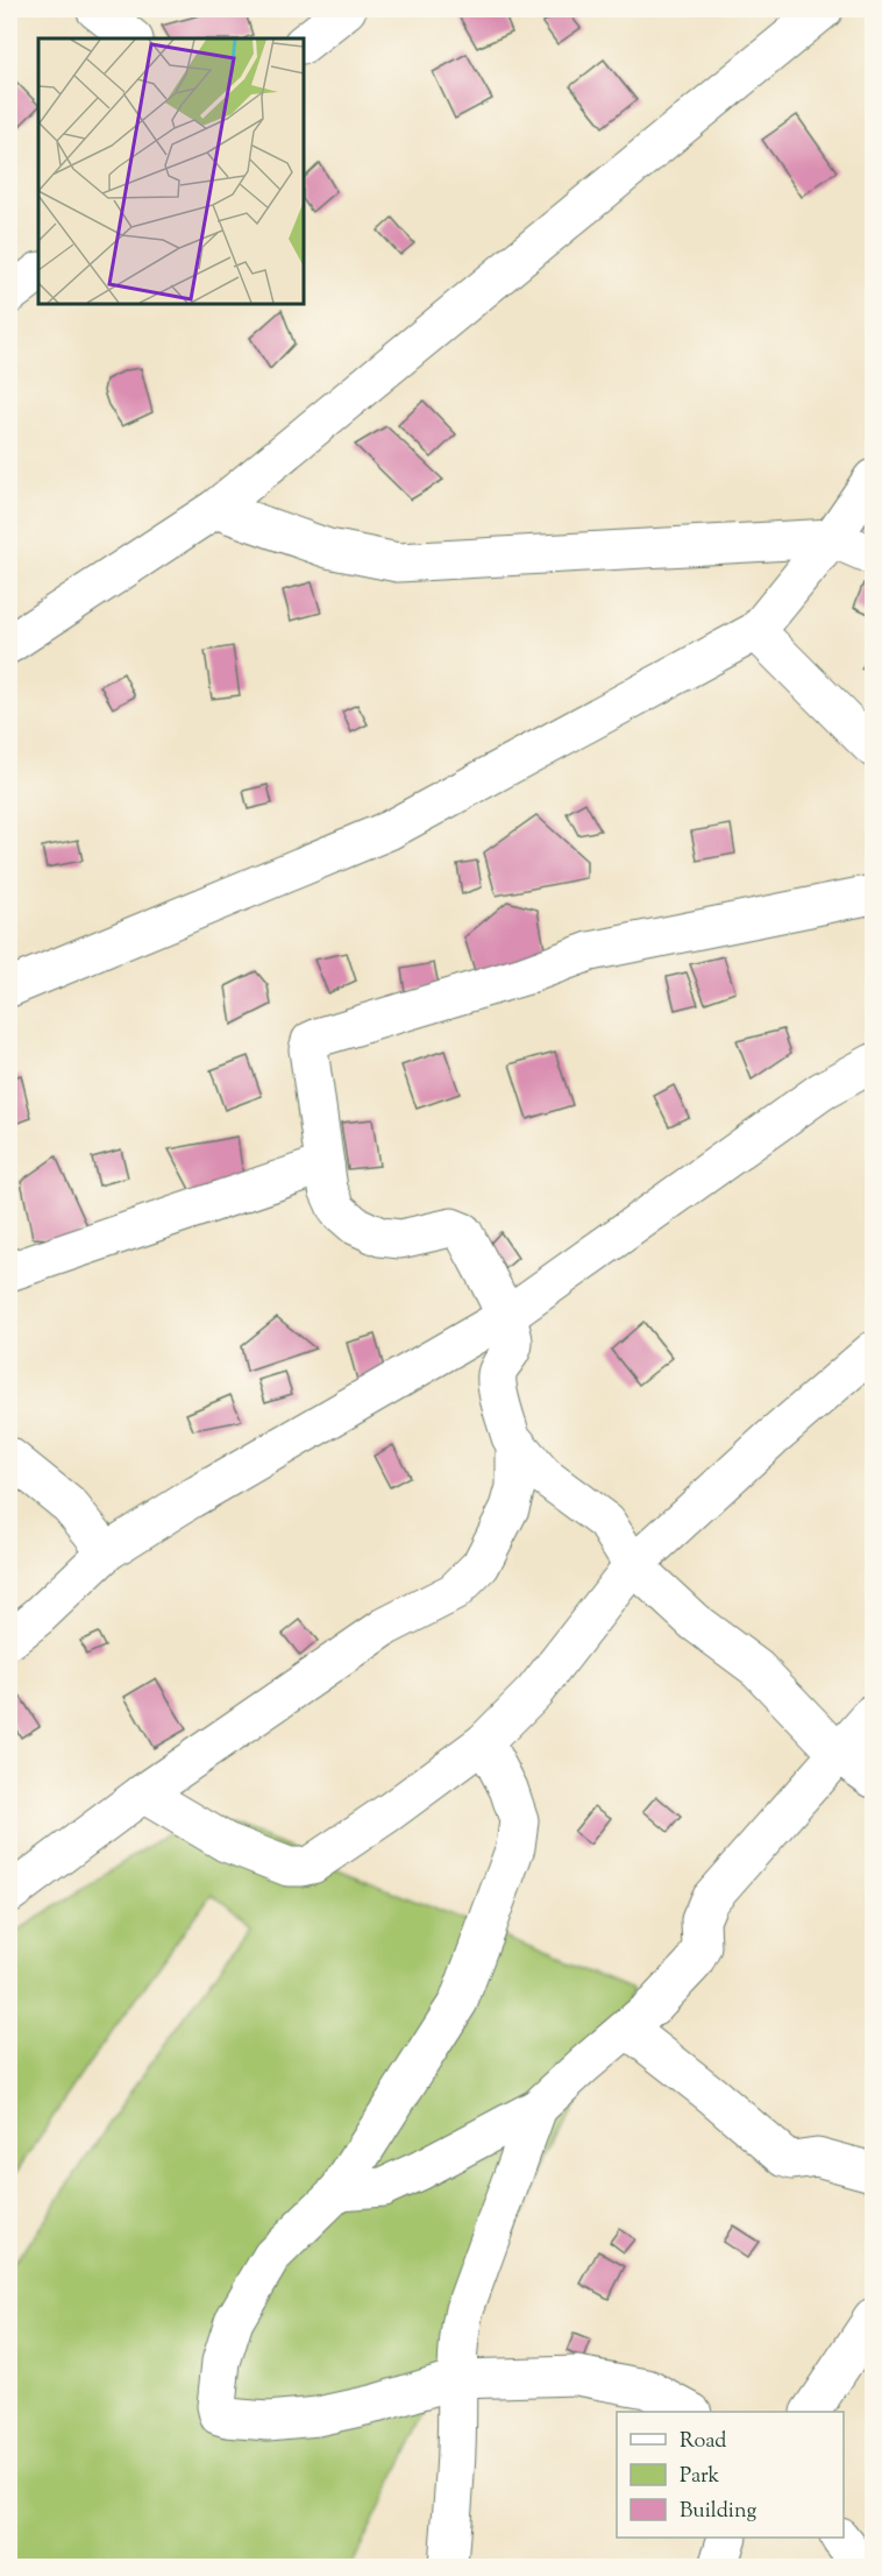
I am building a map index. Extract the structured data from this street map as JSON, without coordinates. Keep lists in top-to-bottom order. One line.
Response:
{"legend":["Road","Park","Building"]}
